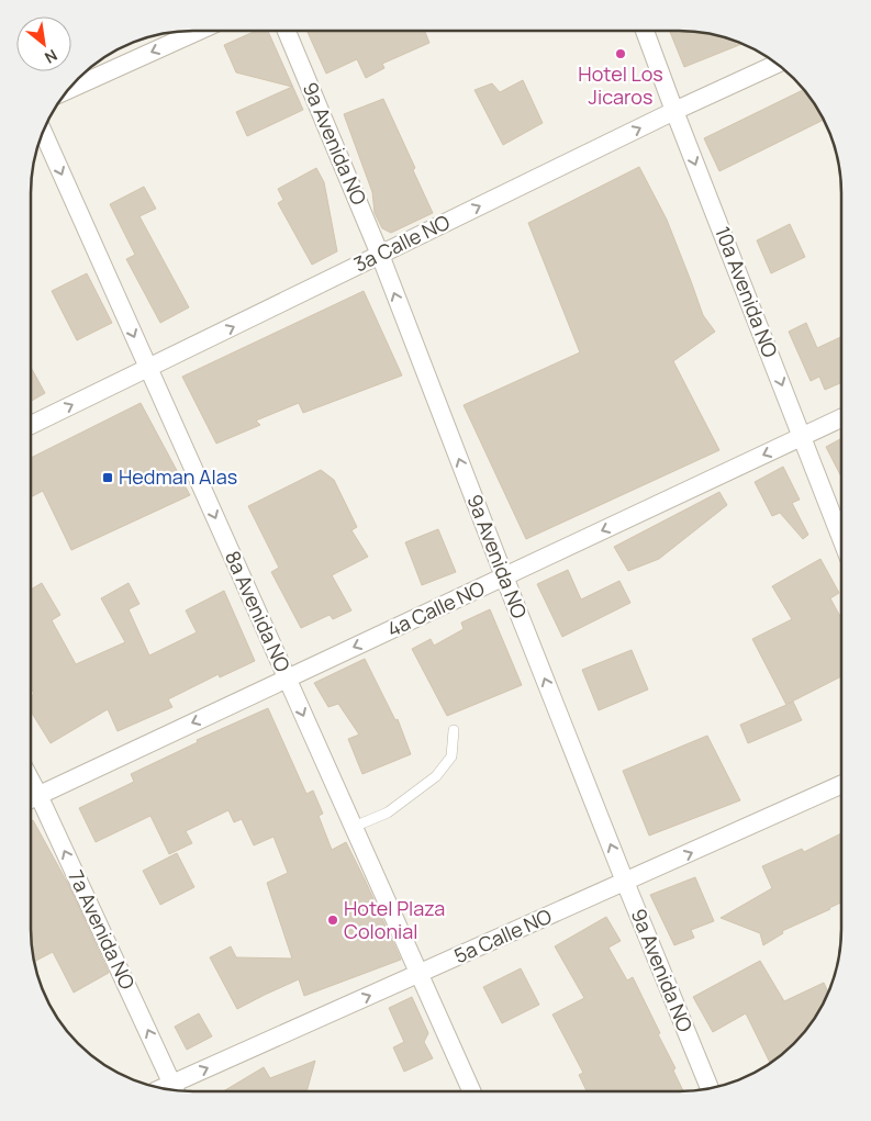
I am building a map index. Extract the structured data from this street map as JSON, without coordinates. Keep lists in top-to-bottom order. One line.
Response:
{"streets":{"street":["9a Avenida NO","3a Calle NO","10a Avenida NO","4a Calle NO","8a Avenida NO","7a Avenida NO","5a Calle NO"]},"crossings":[["9a Avenida NO","3a Calle NO"],["9a Avenida NO","4a Calle NO"],["9a Avenida NO","5a Calle NO"],["3a Calle NO","10a Avenida NO"],["3a Calle NO","8a Avenida NO"],["10a Avenida NO","4a Calle NO"],["4a Calle NO","8a Avenida NO"],["4a Calle NO","7a Avenida NO"],["8a Avenida NO","5a Calle NO"]],"one_way":["9a Avenida NO","3a Calle NO","10a Avenida NO","4a Calle NO","8a Avenida NO","7a Avenida NO","5a Calle NO"],"places":{"other":["Hotel Los Jicaros","Hotel Plaza Colonial"],"transit":["Hedman Alas"]},"north":"bottom right"}
